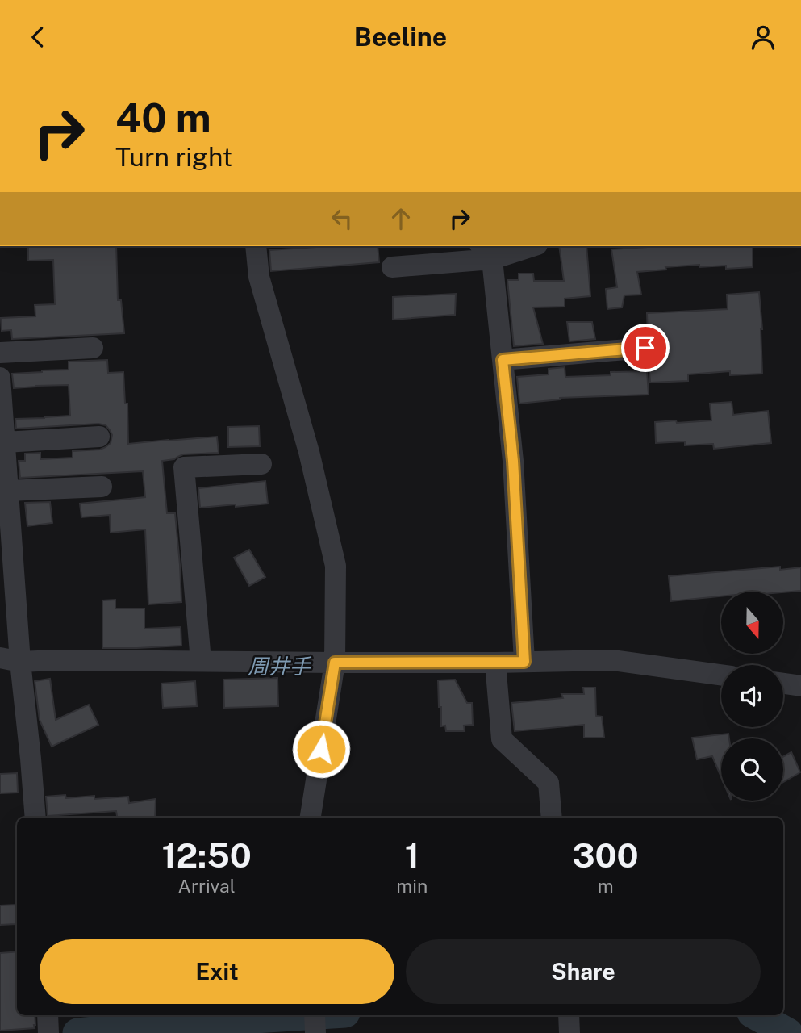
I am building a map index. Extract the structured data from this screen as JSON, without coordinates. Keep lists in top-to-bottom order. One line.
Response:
{"water":["周井手"],"north":"bottom","page":{"header":"Beeline","turn":["40 m","Turn right"],"eta":["12:50","Arrival","1","min","300","m"],"buttons":["Exit","Share"]}}
